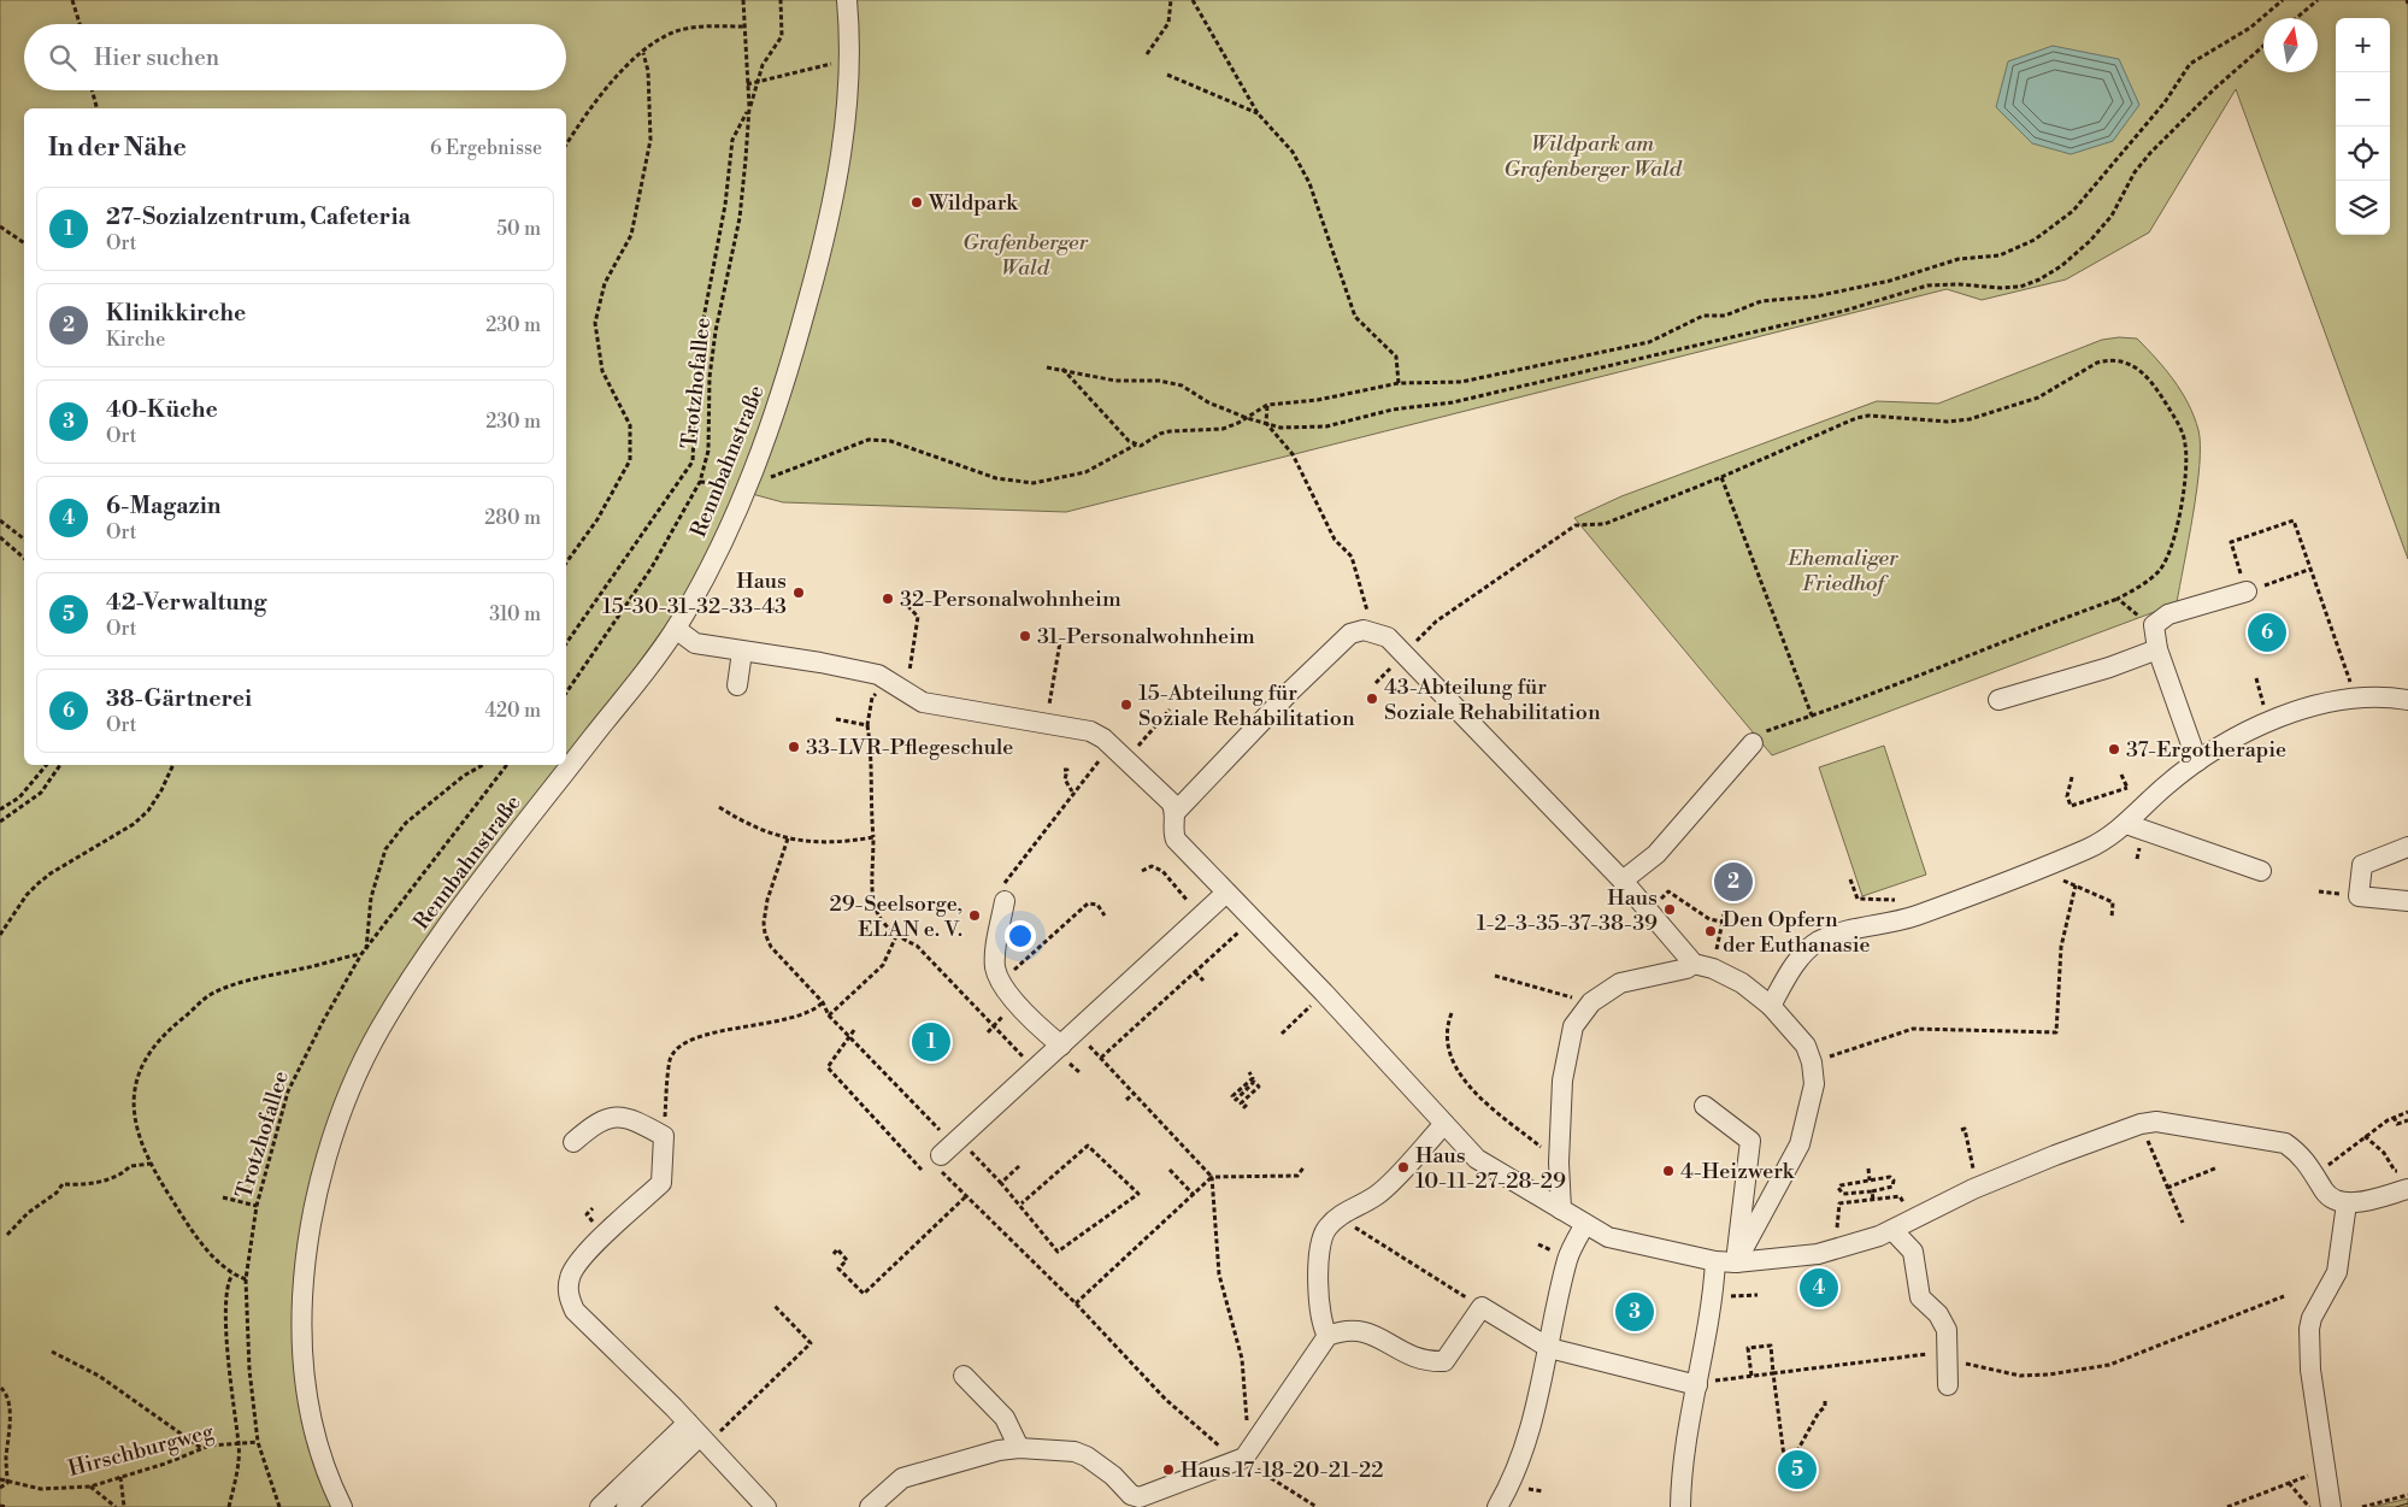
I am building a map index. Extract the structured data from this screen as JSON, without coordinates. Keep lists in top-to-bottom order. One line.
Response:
{"streets":{"street":["Rennbahnstraße"],"path":["Trotzhofallee","Hirschburgweg"]},"crossings":[["Trotzhofallee","Hirschburgweg"]],"parks":["Wildpark am Grafenberger Wald","Grafenberger Wald","Ehemaliger Friedhof"],"places":["Wildpark","Haus 15-30-31-32-33-43","32-Personalwohnheim","31-Personalwohnheim","43-Abteilung für Soziale Rehabilitation","15-Abteilung für Soziale Rehabilitation","33-LVR-Pflegeschule","37-Ergotherapie","Haus 1-2-3-35-37-38-39","29-Seelsorge, ELAN e. V.","Den Opfern der Euthanasie","Haus 10-11-27-28-29","4-Heizwerk","Haus 17-18-20-21-22"],"north":"top","page":{"map_buttons":["+","−"],"search":"Hier suchen","heading":["In der Nähe","6 Ergebnisse"],"list":[{"mark":"1","name":"27-Sozialzentrum, Cafeteria","note":"Ort","value":"50 m"},{"mark":"2","name":"Klinikkirche","note":"Kirche","value":"230 m"},{"mark":"3","name":"40-Küche","note":"Ort","value":"230 m"},{"mark":"4","name":"6-Magazin","note":"Ort","value":"280 m"},{"mark":"5","name":"42-Verwaltung","note":"Ort","value":"310 m"},{"mark":"6","name":"38-Gärtnerei","note":"Ort","value":"420 m"}],"pins":["6","2","1","4","3","5"]}}
